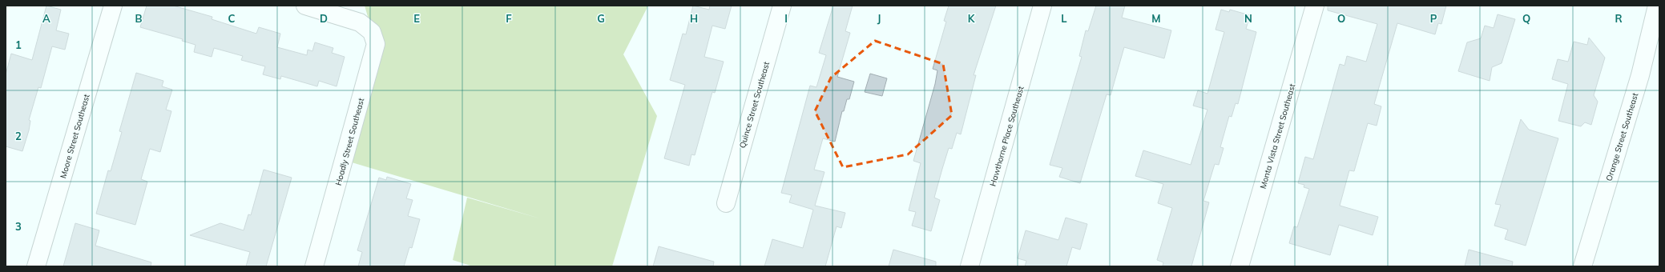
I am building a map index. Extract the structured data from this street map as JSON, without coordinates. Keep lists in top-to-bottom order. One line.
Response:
{"streets":{"street":["Quince Street Southeast","Moore Street Southeast","Hawthorne Place Southeast","Monta Vista Street Southeast","Orange Street Southeast","Hoadly Street Southeast"]},"grid":{"columns":["A","B","C","D","E","F","G","H","I","J","K","L","M","N","O","P","Q","R"],"rows":["1","2","3"]}}
